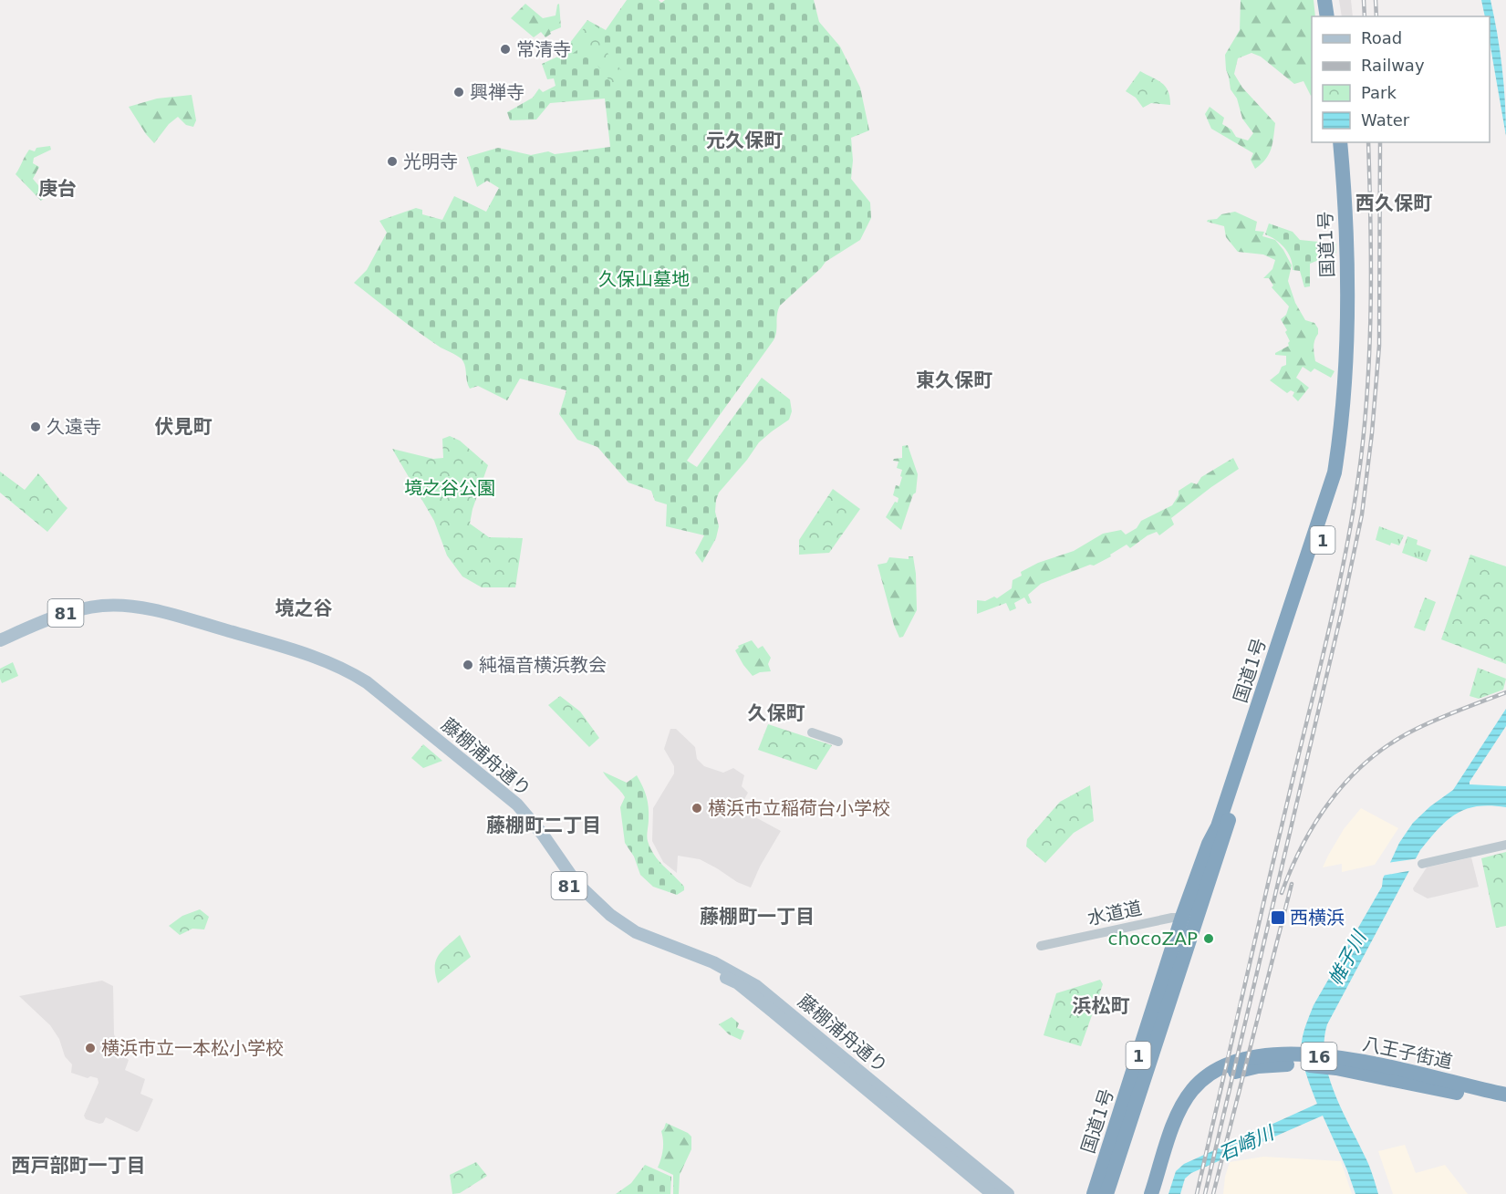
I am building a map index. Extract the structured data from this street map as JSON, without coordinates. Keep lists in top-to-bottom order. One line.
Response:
{"streets":{"highway":["国道1号","1","八王子街道","16"],"main road":["81","藤棚浦舟通り"],"street":["水道道"]},"crossings":[["国道1号","水道道"]],"districts":["元久保町","庚台","西久保町","東久保町","伏見町","境之谷","久保町","藤棚町二丁目","藤棚町一丁目","浜松町","西戸部町一丁目"],"water":["帷子川","石崎川"],"parks":["久保山墓地","境之谷公園"],"places":{"other":["常清寺","興禅寺","光明寺","久遠寺","純福音横浜教会","横浜市立稲荷台小学校","chocoZAP","横浜市立一本松小学校"],"transit":["西横浜"]},"legend":["Road","Railway","Park","Water"]}
